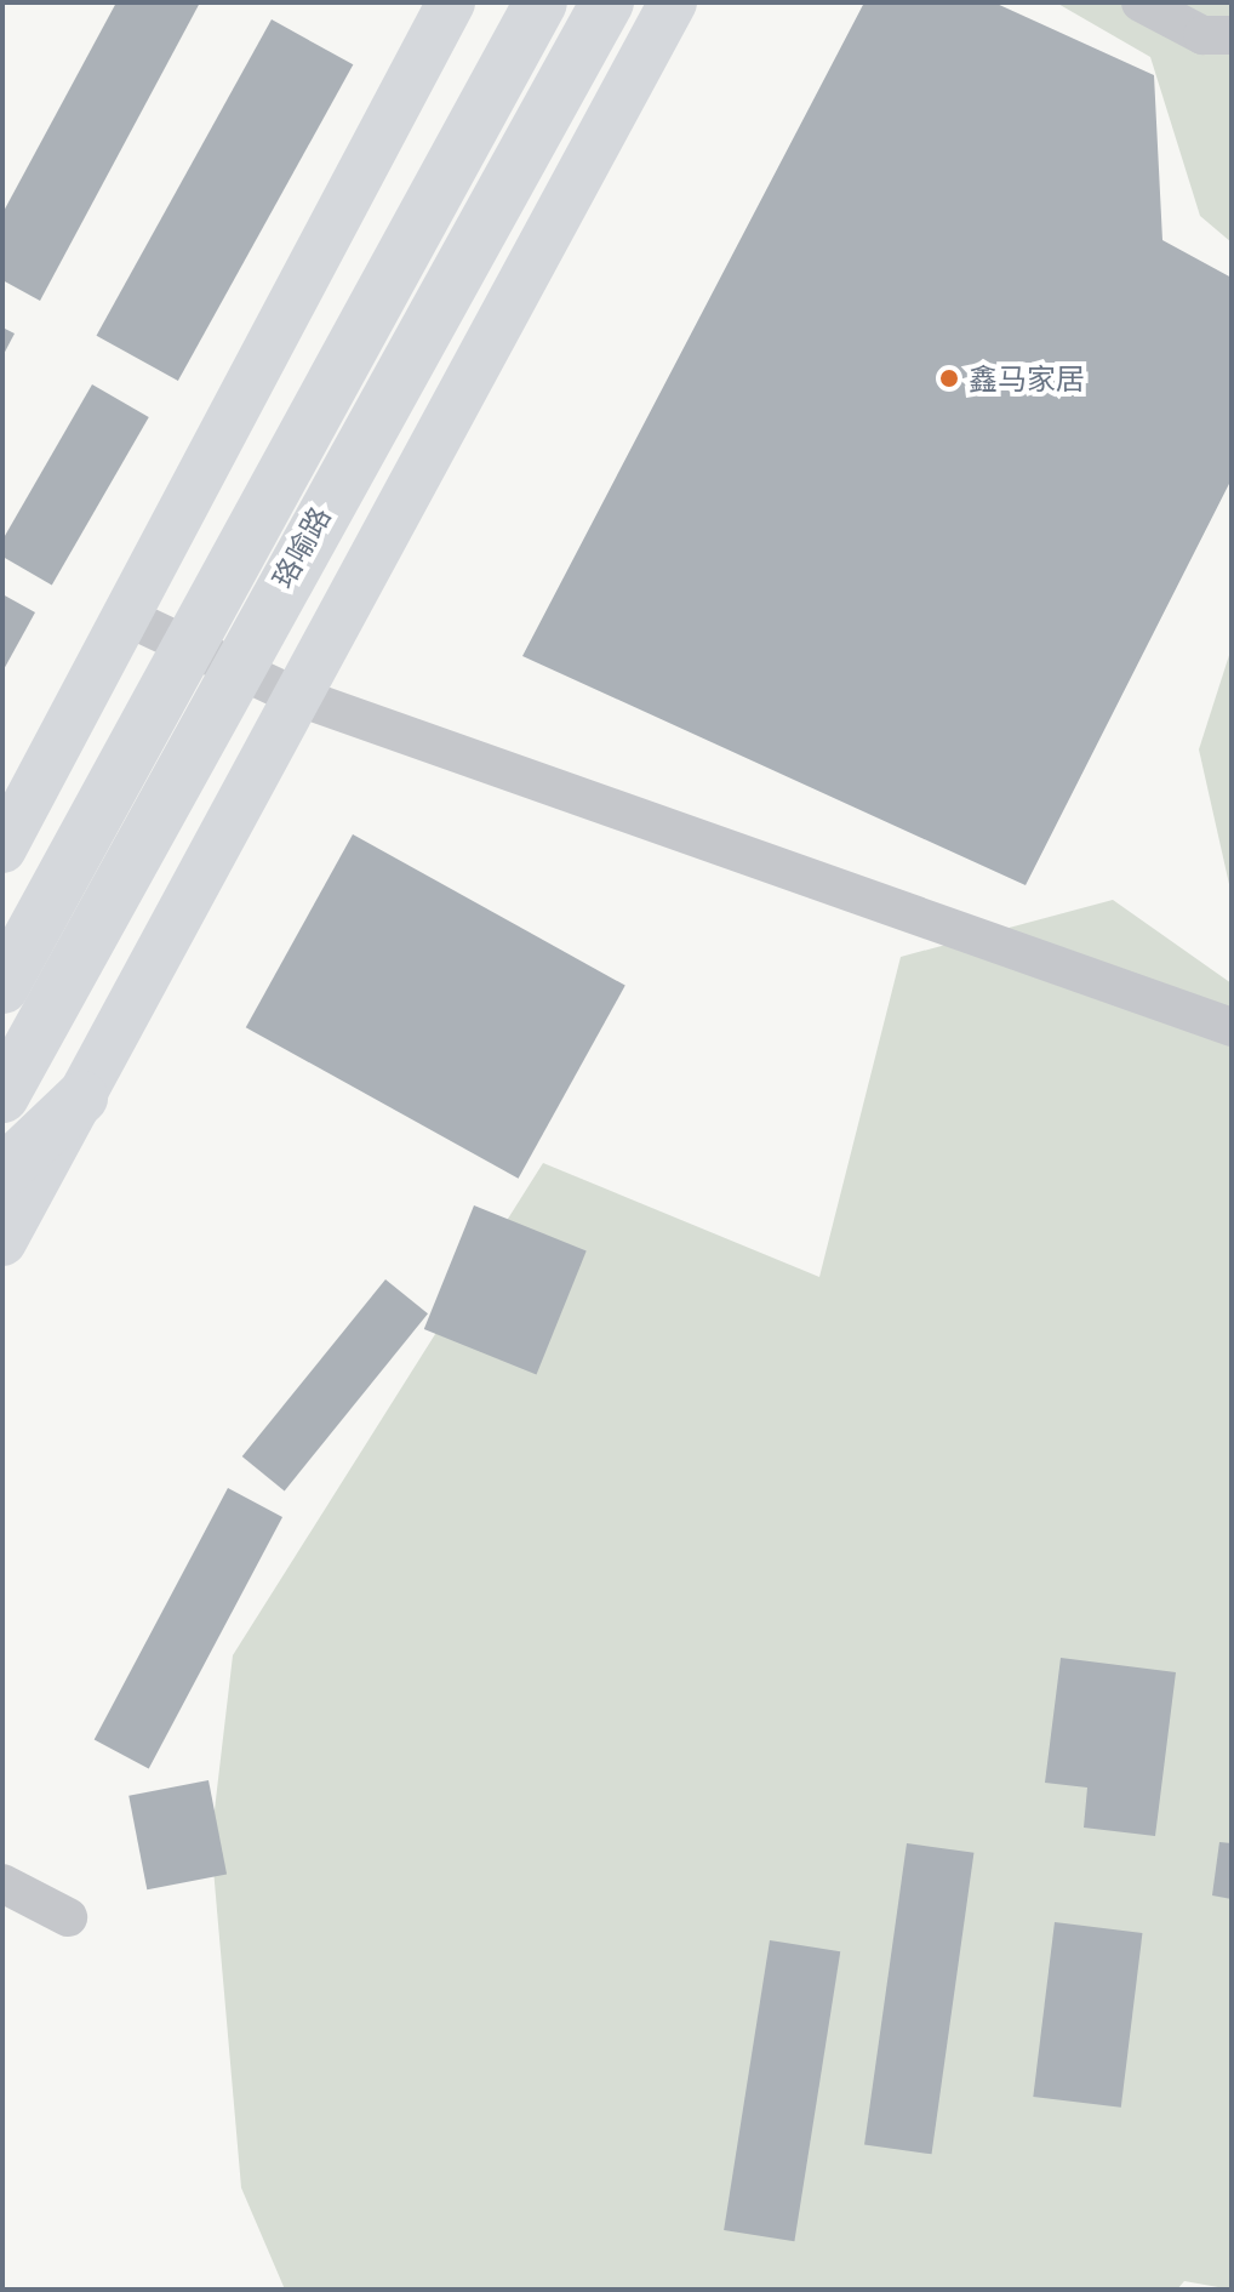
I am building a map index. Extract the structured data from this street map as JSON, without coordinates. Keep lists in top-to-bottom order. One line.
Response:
{"streets":{"highway":["珞喻路"]},"places":["鑫马家居"]}
